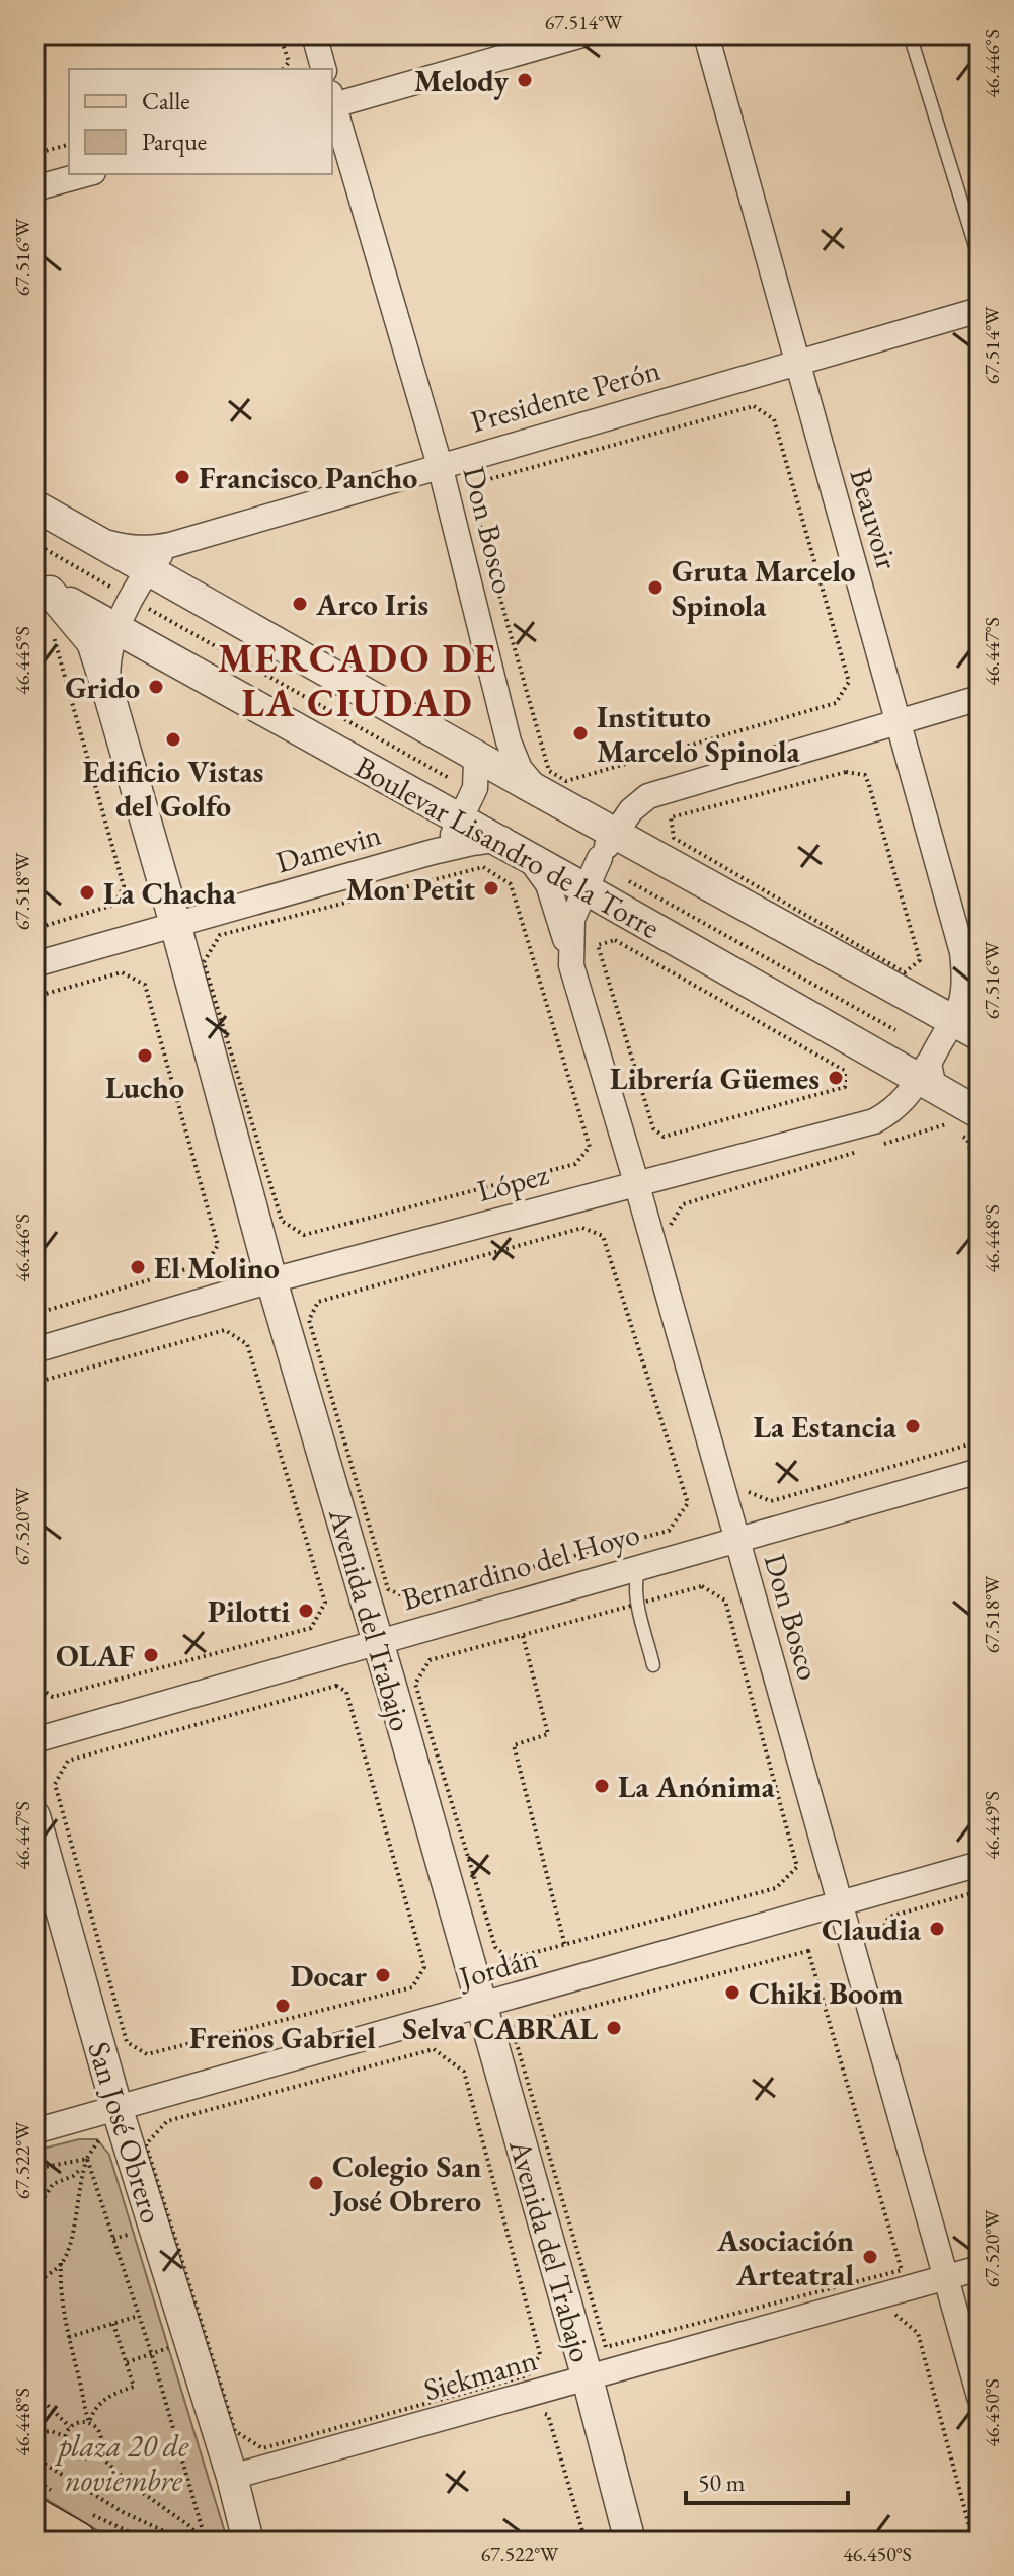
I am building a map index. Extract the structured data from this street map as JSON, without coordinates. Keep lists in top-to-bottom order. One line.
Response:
{"streets":{"street":["Presidente Perón","Beauvoir","Don Bosco","Boulevar Lisandro de la Torre","Damevin","López","Bernardino del Hoyo","Avenida del Trabajo","Jordán","San José Obrero","Siekmann"]},"crossings":[["Presidente Perón","Beauvoir"],["Presidente Perón","Don Bosco"],["Beauvoir","Boulevar Lisandro de la Torre"],["Beauvoir","López"],["Don Bosco","Boulevar Lisandro de la Torre"],["Don Bosco","Damevin"],["Don Bosco","López"],["Don Bosco","Bernardino del Hoyo"],["Don Bosco","Jordán"],["Don Bosco","Siekmann"],["Boulevar Lisandro de la Torre","Damevin"],["Boulevar Lisandro de la Torre","López"],["Boulevar Lisandro de la Torre","Avenida del Trabajo"],["Damevin","Avenida del Trabajo"],["López","Avenida del Trabajo"],["Bernardino del Hoyo","Avenida del Trabajo"],["Avenida del Trabajo","Jordán"],["Avenida del Trabajo","Siekmann"],["Jordán","San José Obrero"],["San José Obrero","Siekmann"]],"districts":["MERCADO DE LA CIUDAD"],"parks":["plaza 20 de noviembre"],"places":["Melody","Francisco Pancho","Gruta Marcelo Spinola","Arco Iris","Grido","Instituto Marcelo Spinola","Edificio Vistas del Golfo","Mon Petit","La Chacha","Lucho","Librería Güemes","El Molino","La Estancia","Pilotti","OLAF","La Anónima","Claudia","Docar","Chiki Boom","Frenos Gabriel","Selva CABRAL","Colegio San José Obrero","Asociación Arteatral"],"legend":["Calle","Parque"],"scale_bar":"50 m","coordinates":["67.514°W","46.446°S","67.516°W","46.447°S","46.445°S","67.518°W","46.448°S","67.520°W","46.449°S","67.522°W","46.450°S"]}
